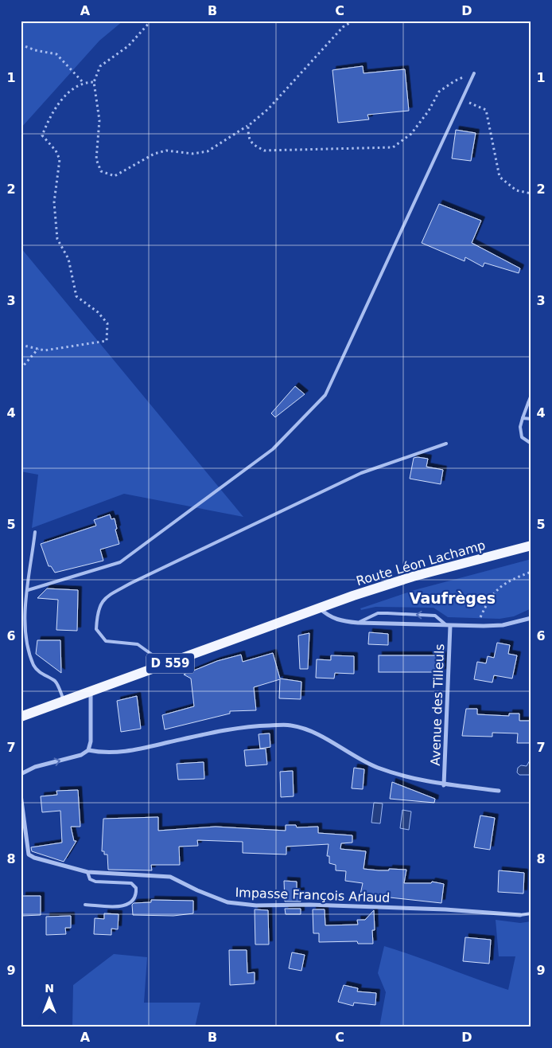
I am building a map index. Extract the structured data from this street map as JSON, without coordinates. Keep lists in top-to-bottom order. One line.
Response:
{"streets":{"main road":["Route Léon Lachamp","D 559"],"street":["Avenue des Tilleuls","Impasse François Arlaud"]},"districts":["Vaufrèges"],"north":"top","grid":{"columns":["A","B","C","D"],"rows":["1","2","3","4","5","6","7","8","9"]}}
